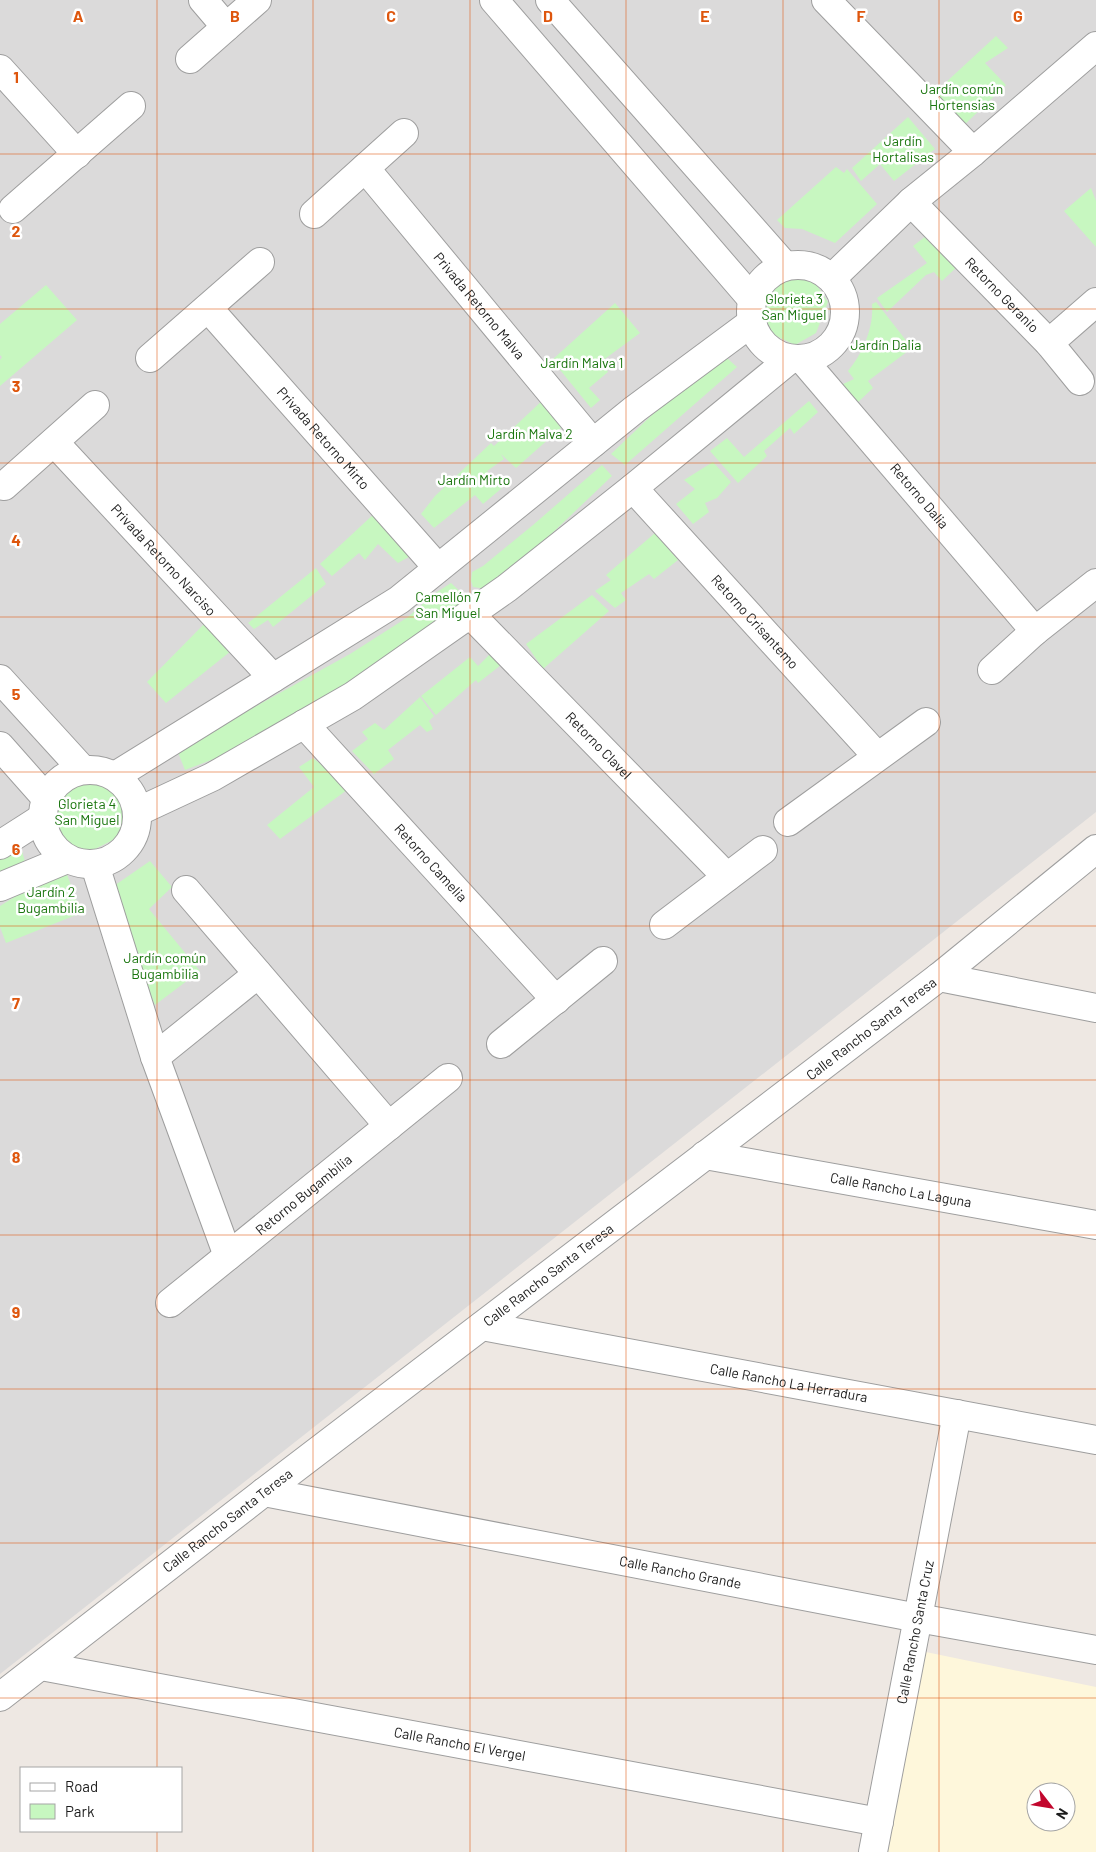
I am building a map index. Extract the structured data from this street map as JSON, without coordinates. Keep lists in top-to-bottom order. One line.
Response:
{"streets":{"street":["Retorno Geranio","Privada Retorno Malva","Privada Retorno Mirto","Retorno Dalia","Privada Retorno Narciso","Retorno Crisantemo","Retorno Clavel","Retorno Camelia","Calle Rancho Santa Teresa","Calle Rancho La Laguna","Retorno Bugambilia","Calle Rancho La Herradura","Calle Rancho Grande","Calle Rancho Santa Cruz","Calle Rancho El Vergel"]},"crossings":[["Calle Rancho Santa Teresa","Calle Rancho La Laguna"],["Calle Rancho Santa Teresa","Calle Rancho La Herradura"],["Calle Rancho Santa Teresa","Calle Rancho Grande"],["Calle Rancho Santa Teresa","Calle Rancho El Vergel"],["Calle Rancho La Herradura","Calle Rancho Santa Cruz"],["Calle Rancho Grande","Calle Rancho Santa Cruz"],["Calle Rancho Santa Cruz","Calle Rancho El Vergel"]],"parks":["Jardín común Hortensias","Jardín Hortalisas","Glorieta 3 San Miguel","Jardín Dalia","Jardín Malva 1","Jardín Malva 2","Jardín Mirto","Camellón 7 San Miguel","Glorieta 4 San Miguel","Jardín 2 Bugambilia","Jardín común Bugambilia"],"legend":["Road","Park"],"north":"bottom right","grid":{"columns":["A","B","C","D","E","F","G"],"rows":["1","2","3","4","5","6","7","8","9"]}}
